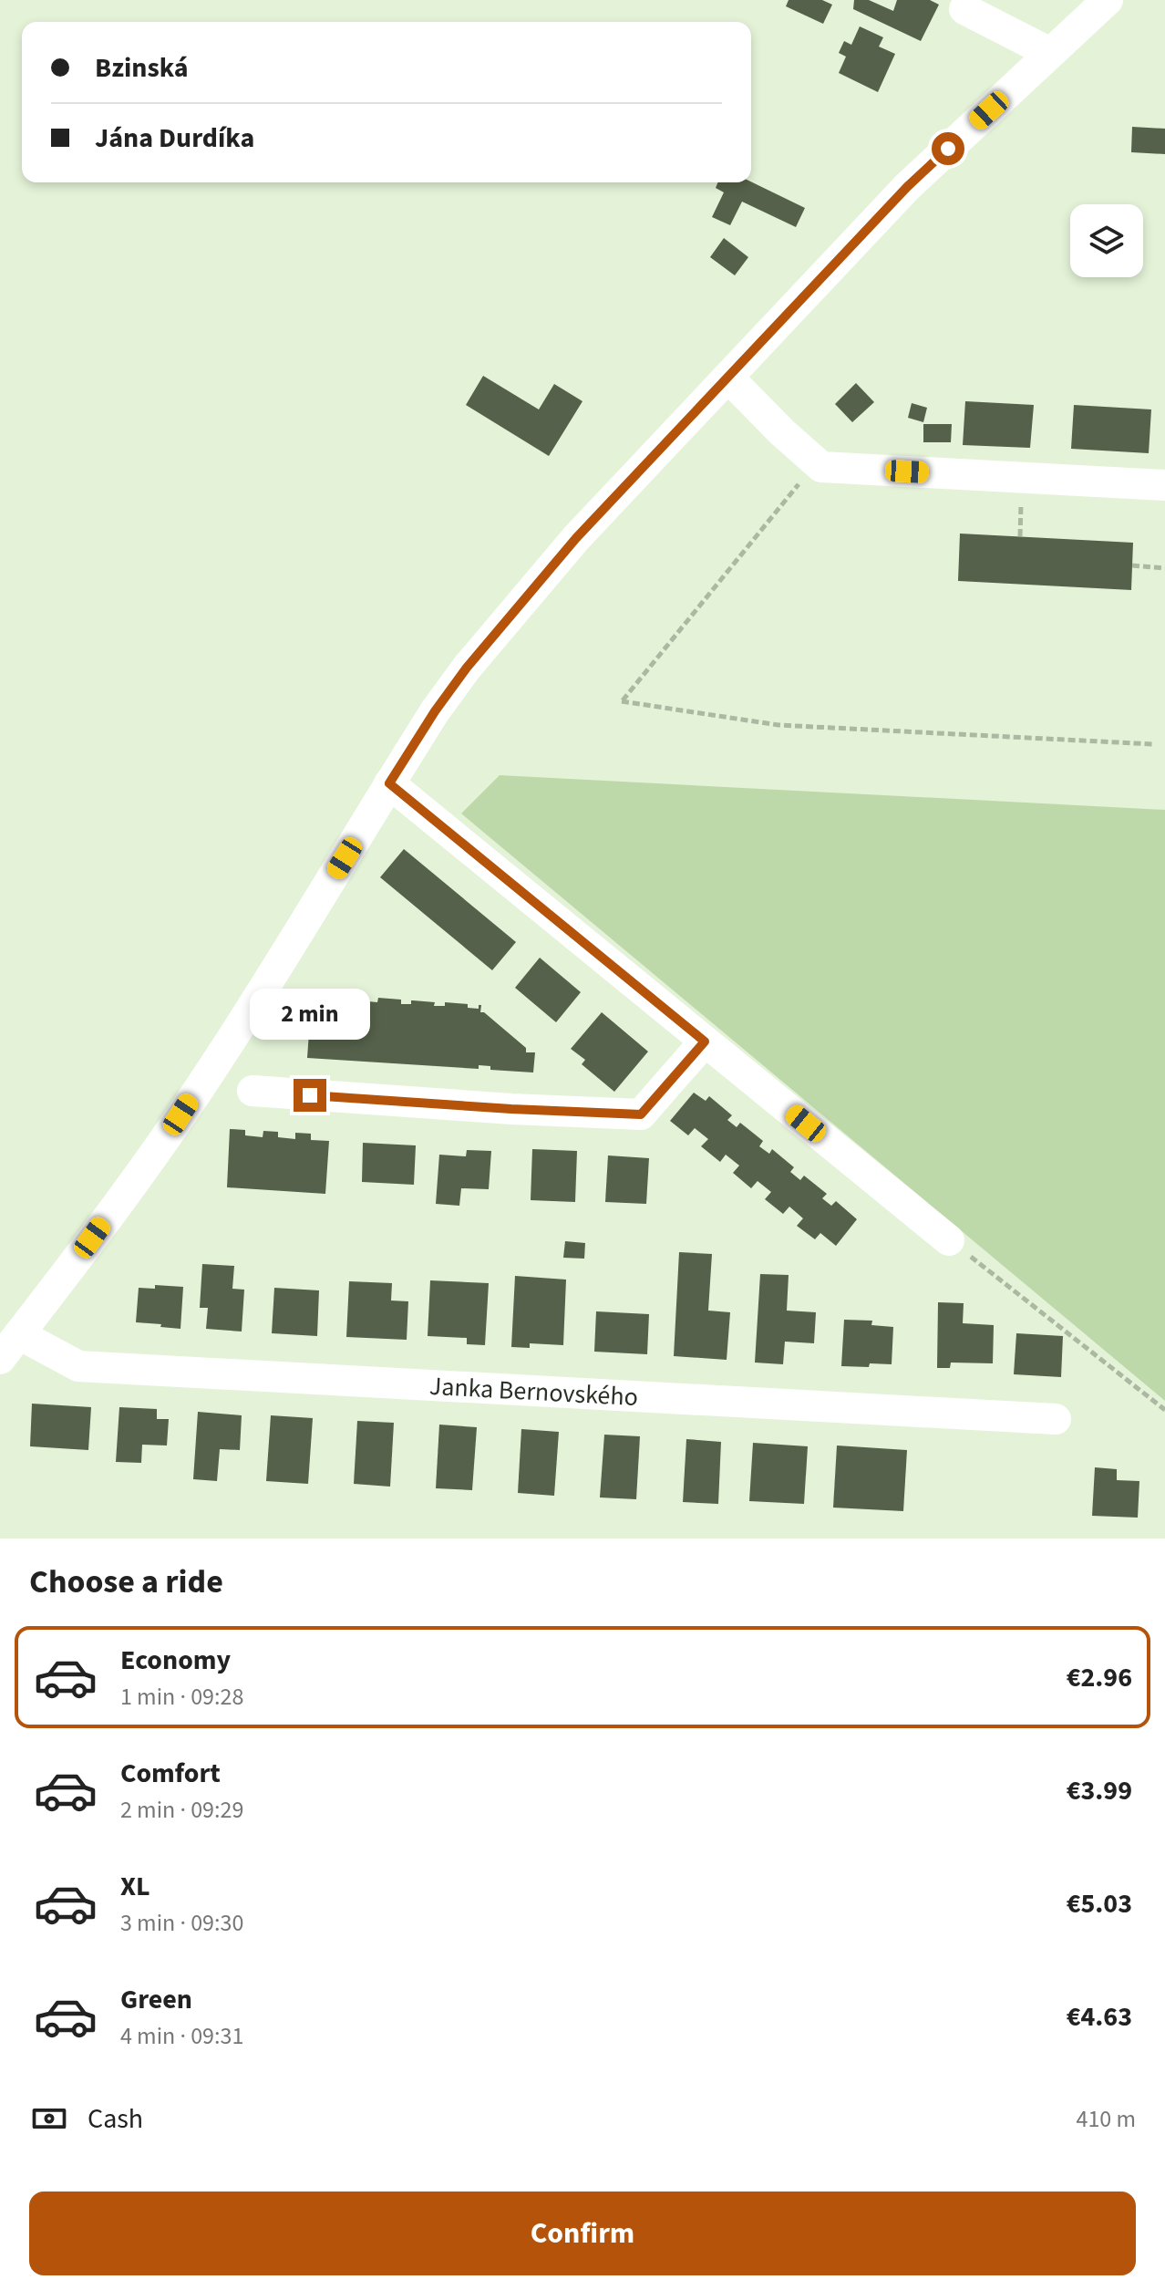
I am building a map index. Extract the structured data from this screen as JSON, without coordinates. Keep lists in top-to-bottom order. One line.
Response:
{"streets":{"street":["Janka Bernovského"]},"page":{"banner":["Bzinská","Jána Durdíka"],"bubble":"2 min","heading":"Choose a ride","list":[{"name":"Economy","note":"1 min · 09:28","value":"€2.96"},{"name":"Comfort","note":"2 min · 09:29","value":"€3.99"},{"name":"XL","note":"3 min · 09:30","value":"€5.03"},{"name":"Green","note":"4 min · 09:31","value":"€4.63"}],"pay":["Cash","410 m"],"buttons":"Confirm"}}
